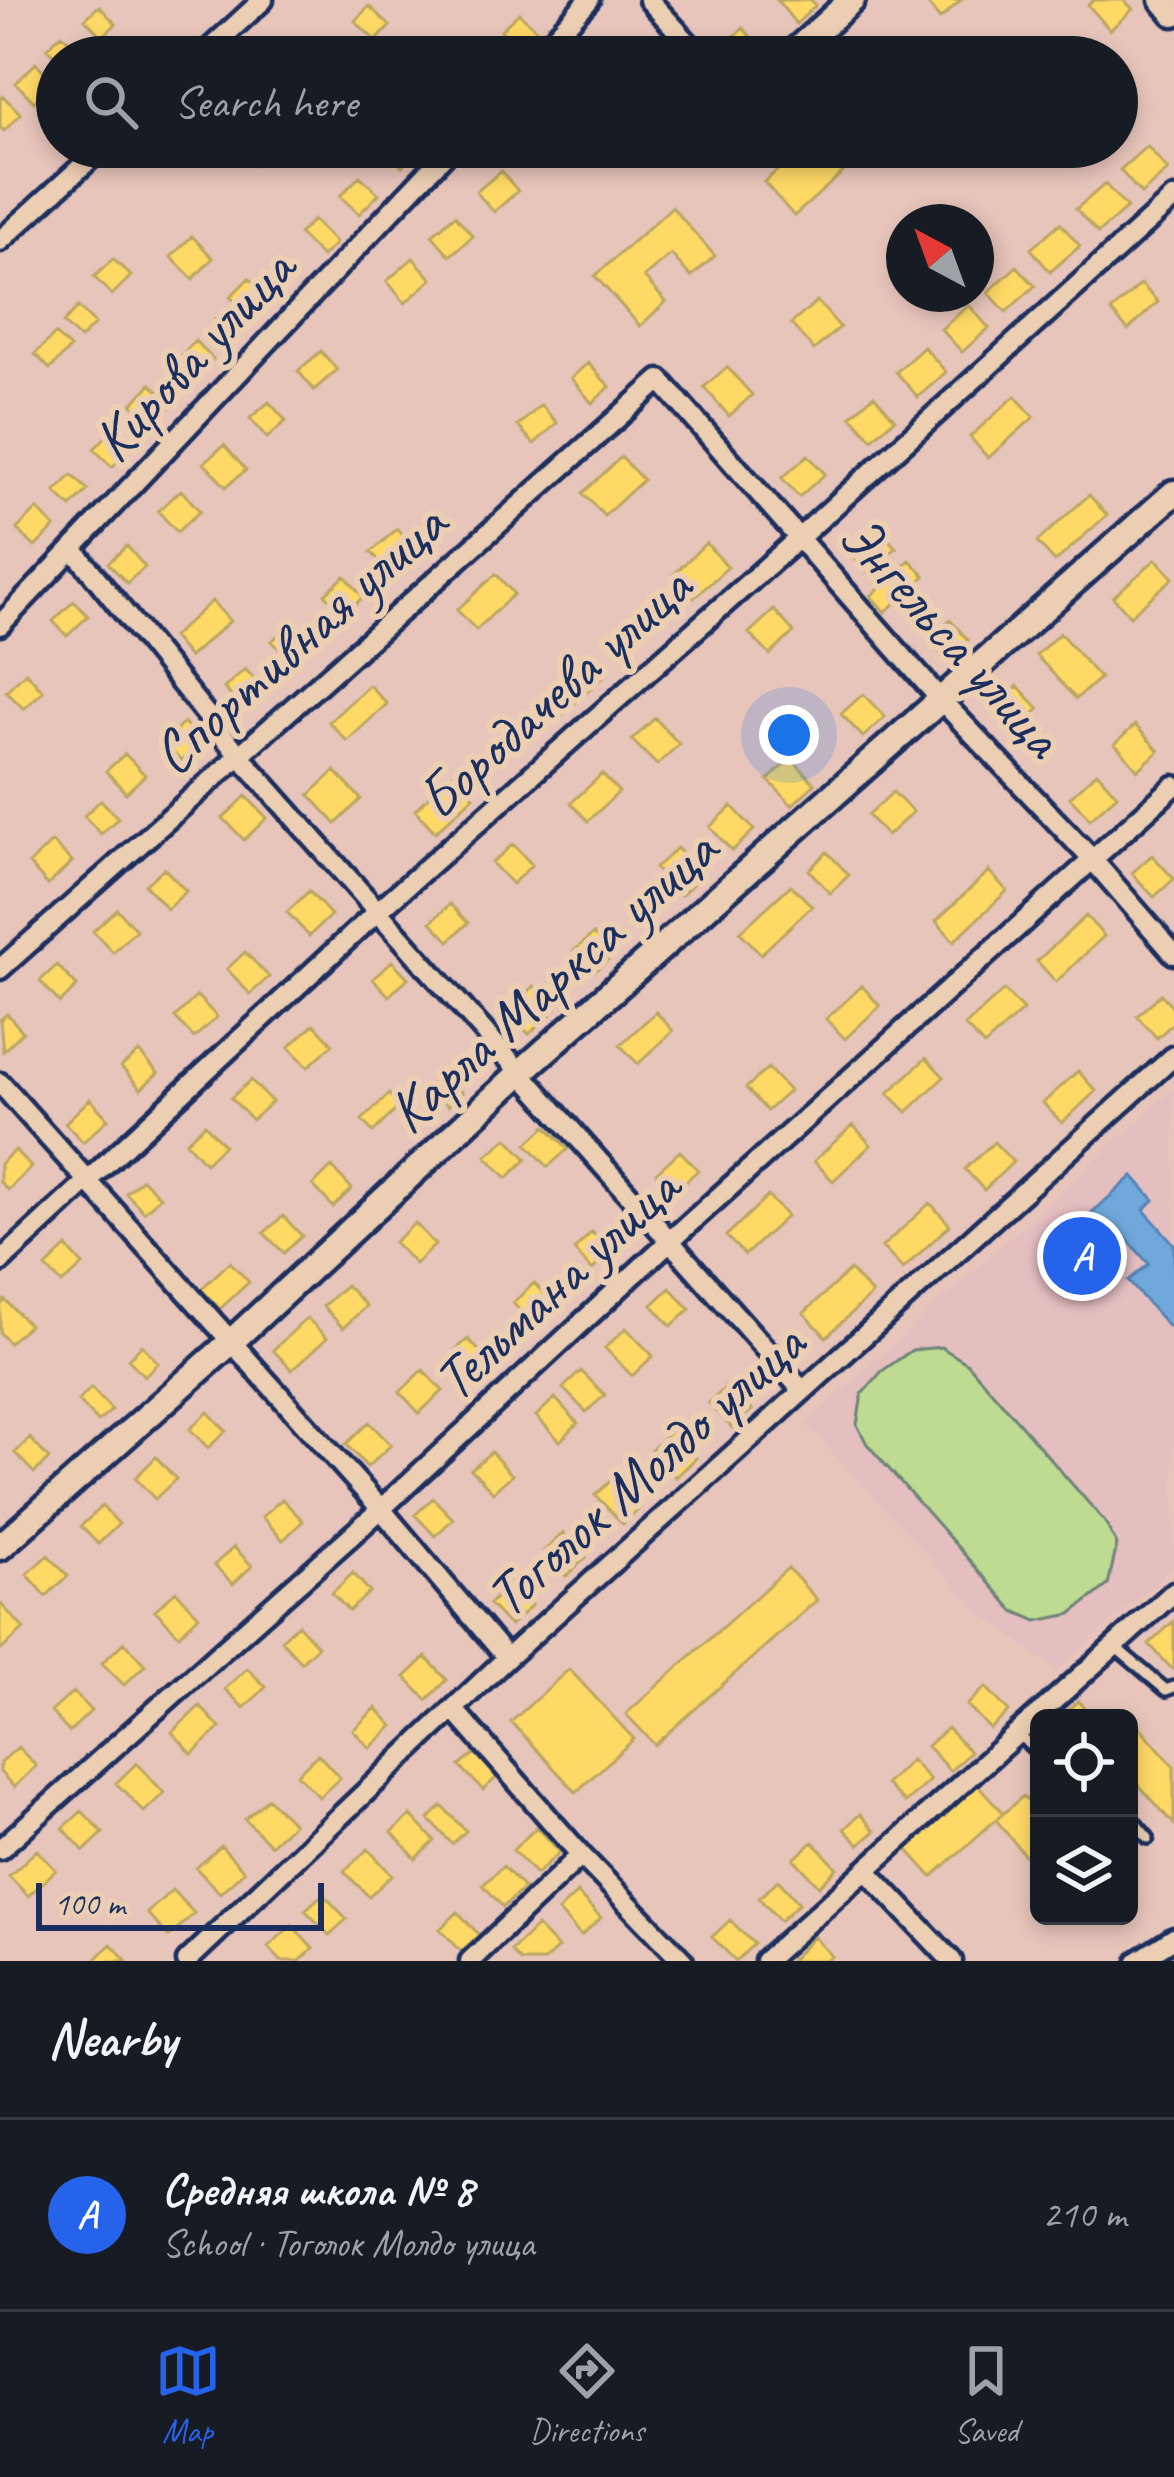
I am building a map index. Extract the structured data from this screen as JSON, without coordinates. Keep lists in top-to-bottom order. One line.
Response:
{"streets":{"street":["Кирова улица","Энгельса улица","Спортивная улица","Бородачева улица","Карла Маркса улица","Тельмана улица","Тоголок Молдо улица"]},"crossings":[["Энгельса улица","Спортивная улица"],["Энгельса улица","Бородачева улица"],["Энгельса улица","Карла Маркса улица"],["Энгельса улица","Тельмана улица"]],"scale_bar":"100 m","north":"top left","page":{"search":"Search here","pins":"A","scale":"100 m","heading":"Nearby","list":[{"mark":"A","name":"Средняя школа № 8","note":"School · Тоголок Молдо улица","value":"210 m"}],"nav":["Map","Directions","Saved"]}}
